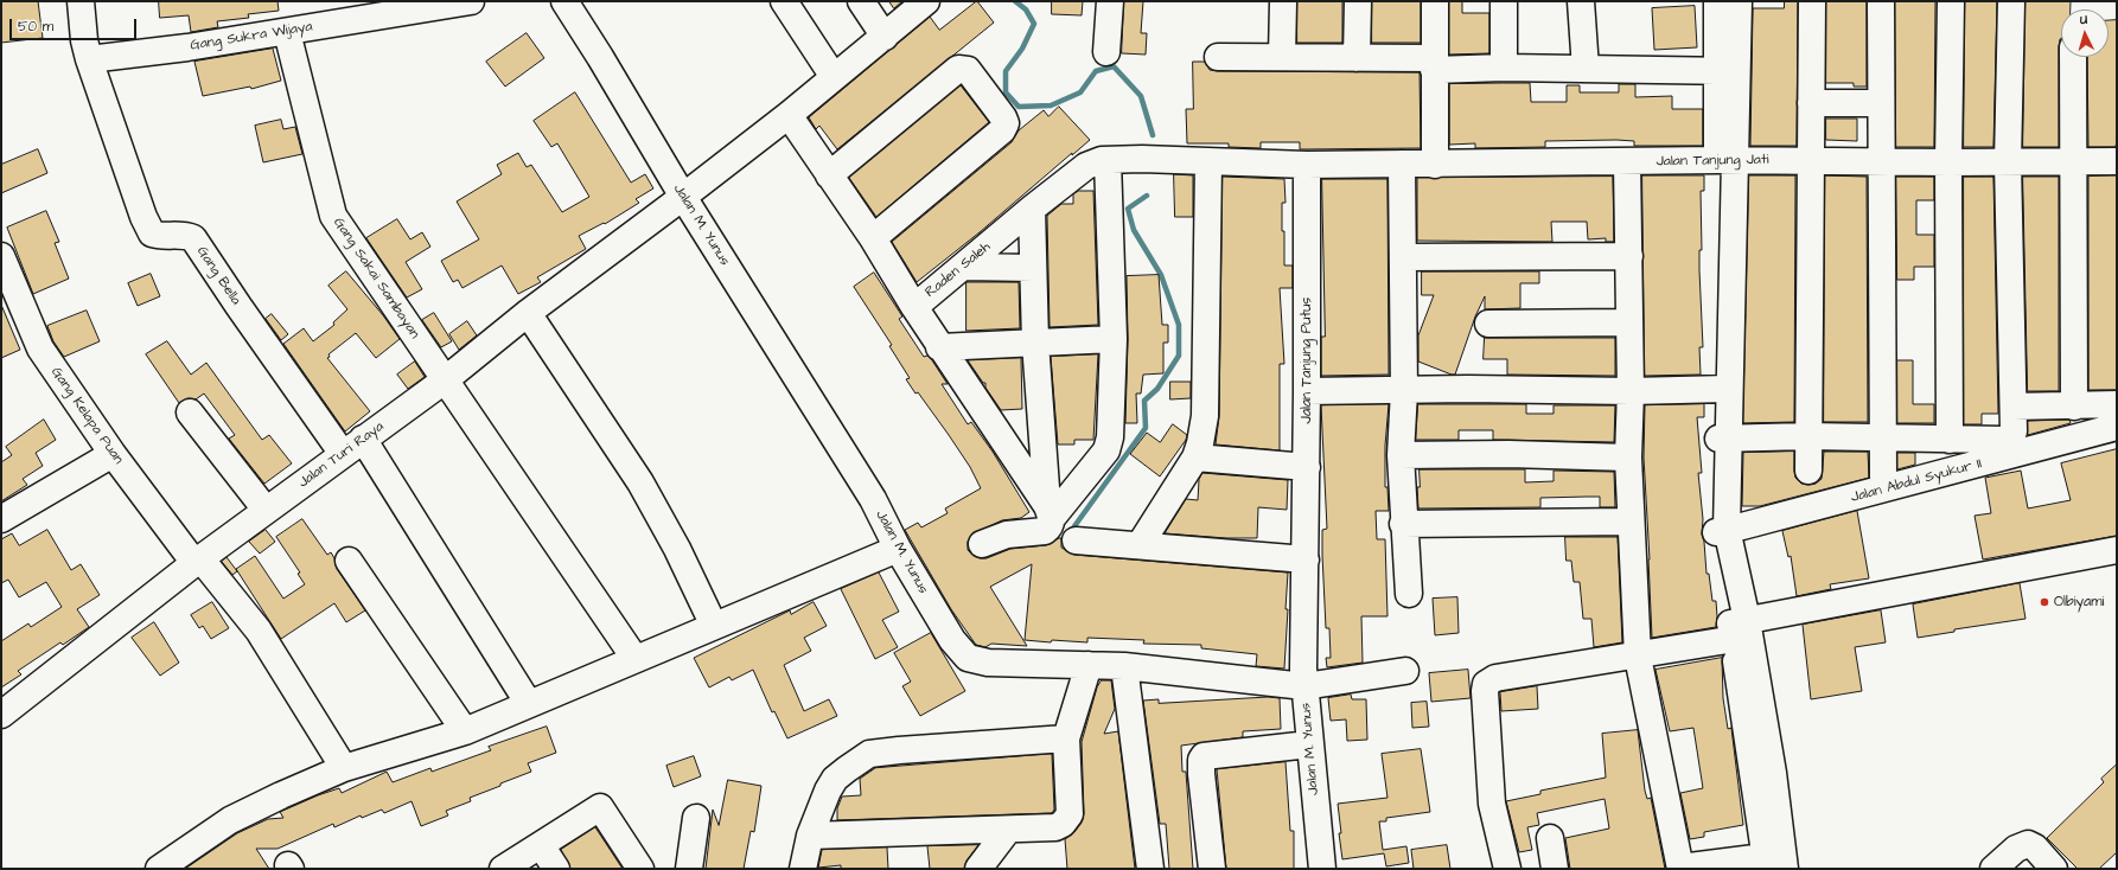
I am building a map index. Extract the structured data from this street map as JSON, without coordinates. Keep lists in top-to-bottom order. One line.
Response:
{"streets":{"street":["Gang Sukra Wijaya","Jalan Tanjung Jati","Jalan M. Yunus","Raden Saleh","Gang Bella","Gang Sakai Sambayan","Jalan Tanjung Putus","Gang Kelapa Puan","Jalan Turi Raya","Jalan Abdul Syukur II"]},"crossings":[["Gang Sukra Wijaya","Gang Bella"],["Gang Sukra Wijaya","Gang Sakai Sambayan"],["Jalan Tanjung Jati","Jalan Tanjung Putus"],["Jalan M. Yunus","Jalan Tanjung Putus"],["Jalan M. Yunus","Jalan Turi Raya"],["Raden Saleh","Jalan Turi Raya"],["Gang Bella","Jalan Turi Raya"],["Gang Sakai Sambayan","Jalan Turi Raya"],["Gang Kelapa Puan","Jalan Turi Raya"]],"places":["Olbiyami"],"scale_bar":"50 m","north":"top"}
